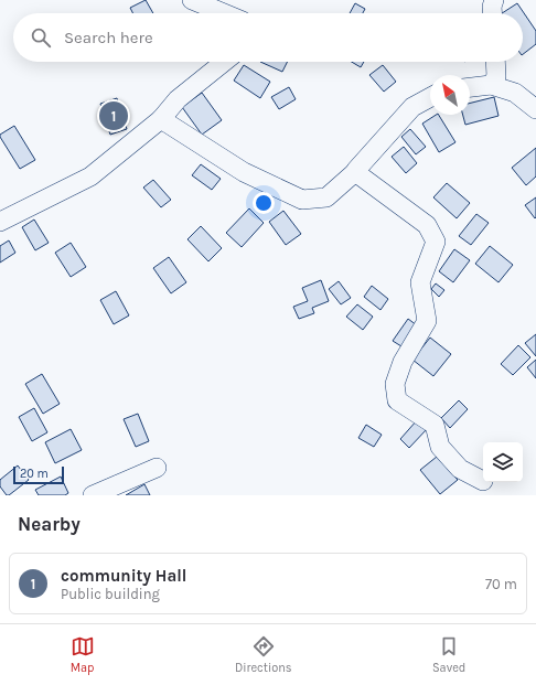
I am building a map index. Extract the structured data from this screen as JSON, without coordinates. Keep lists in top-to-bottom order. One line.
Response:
{"scale_bar":"20 m","north":"top left","page":{"search":"Search here","pins":"1","scale":"20 m","heading":"Nearby","list":[{"mark":"1","name":"community Hall","note":"Public building","value":"70 m"}],"nav":["Map","Directions","Saved"]}}
